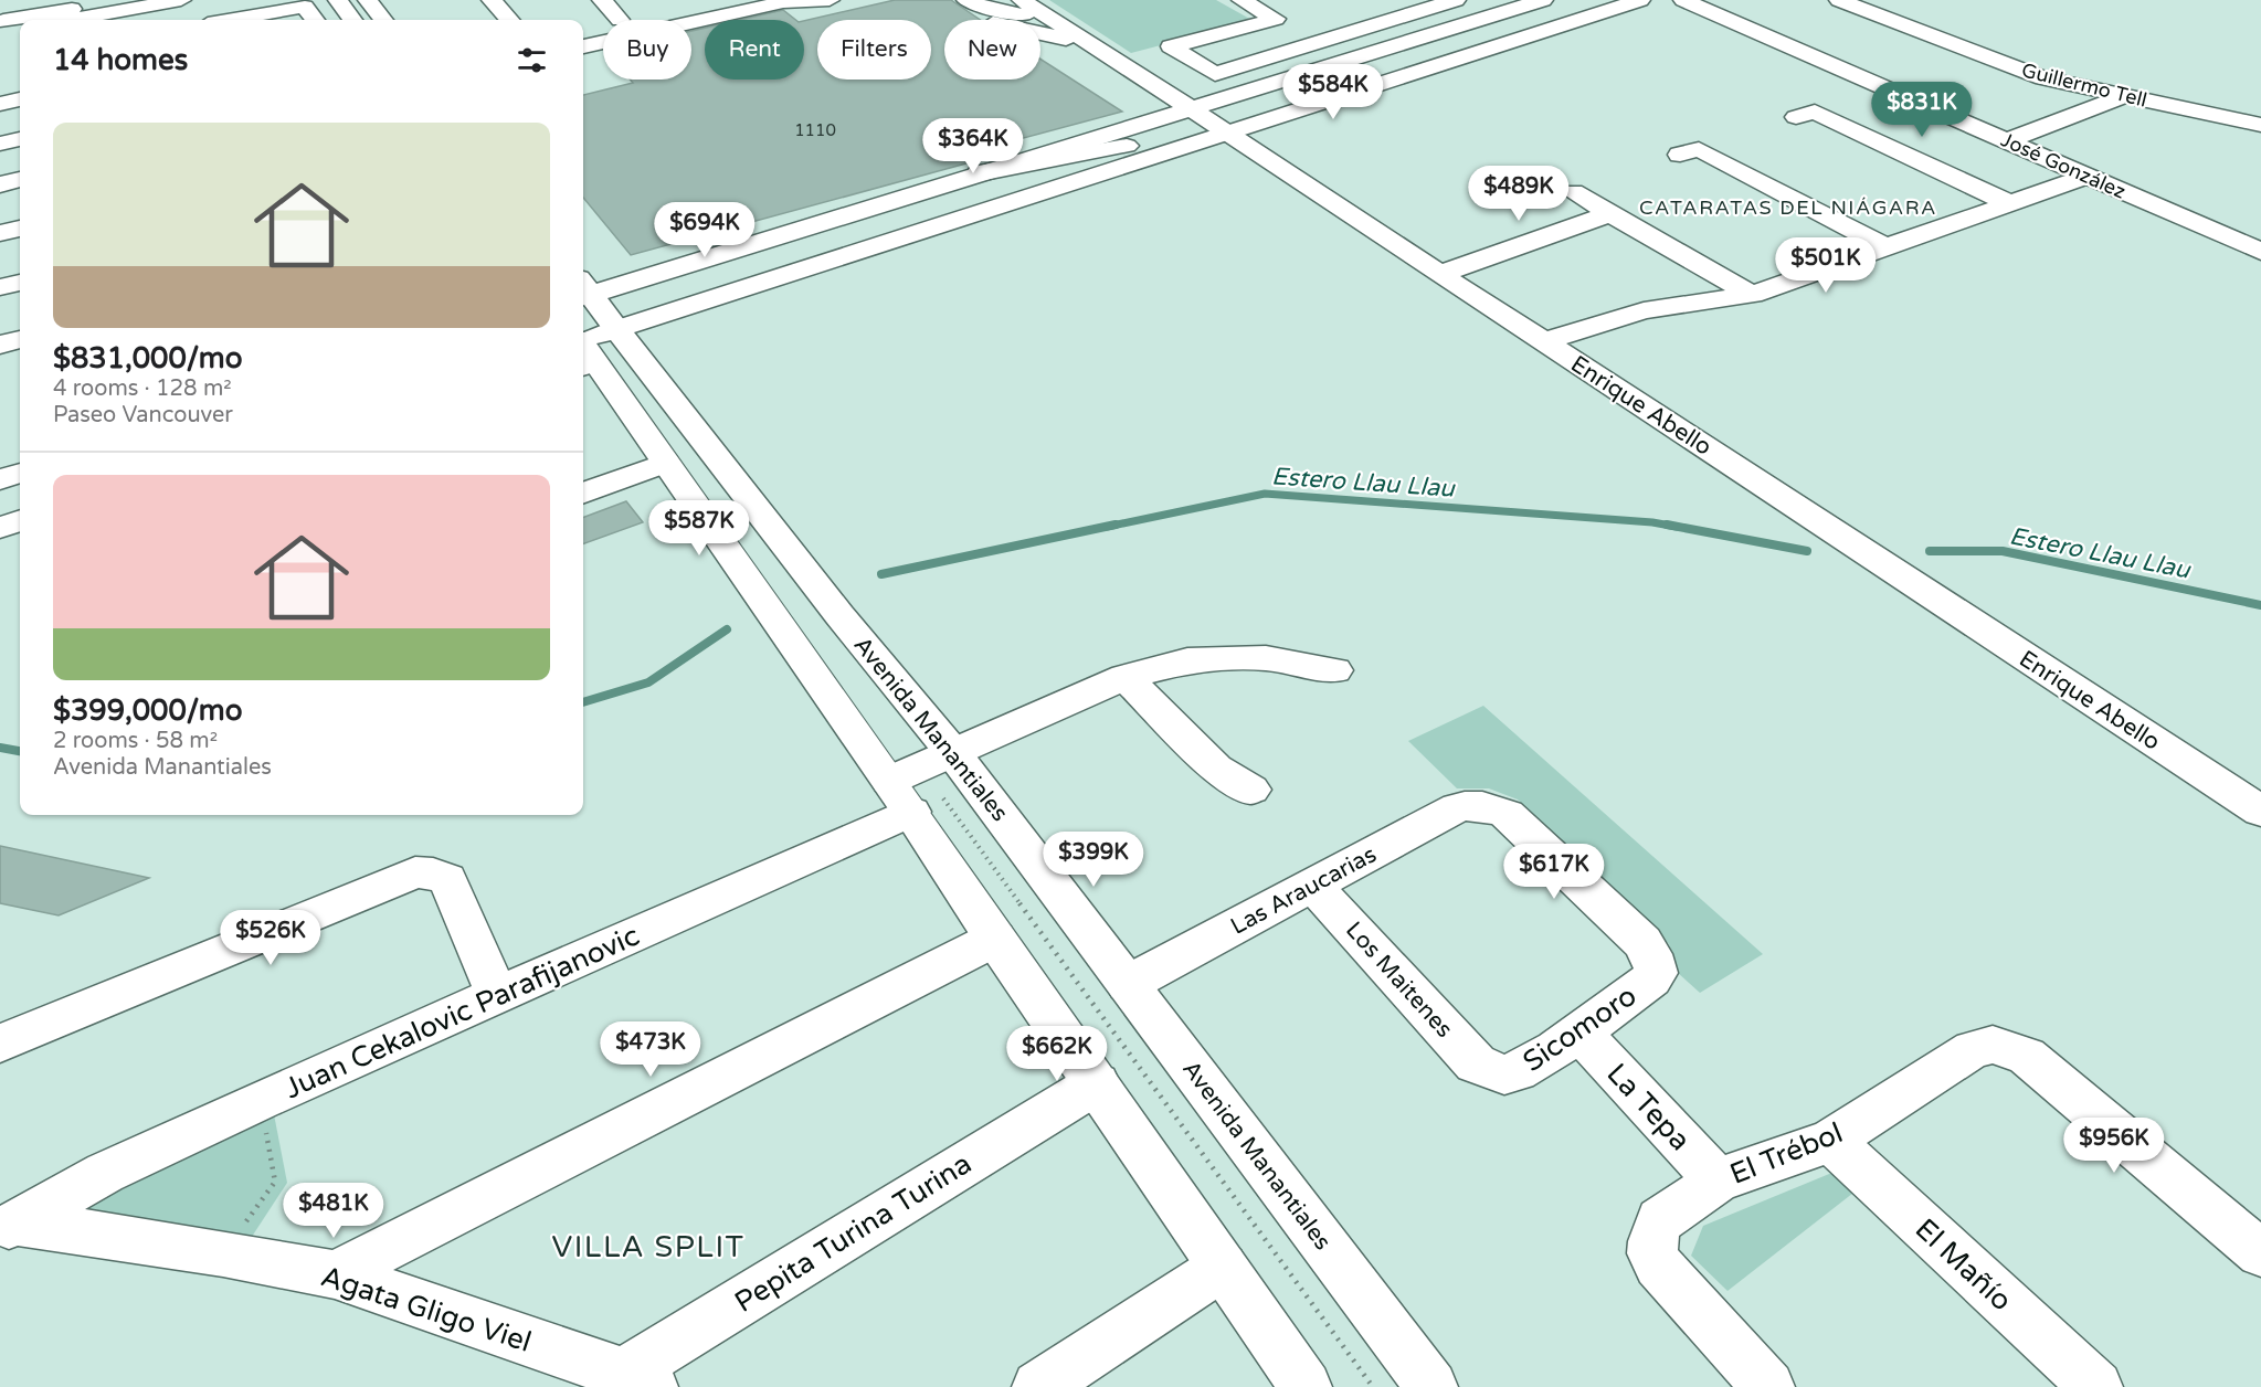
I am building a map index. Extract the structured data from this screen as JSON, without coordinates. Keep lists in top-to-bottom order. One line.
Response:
{"streets":{"street":["Guillermo Tell","José González","Enrique Abello","Avenida Manantiales","Las Araucarias","Los Maitenes","Juan Cekalovic Parafijanovic","Sicomoro","La Tepa","El Trébol","Pepita Turina Turina","El Mañío","Agata Gligo Viel"]},"crossings":[["Avenida Manantiales","Las Araucarias"],["Avenida Manantiales","Juan Cekalovic Parafijanovic"],["Avenida Manantiales","Pepita Turina Turina"],["Las Araucarias","Los Maitenes"],["Las Araucarias","Sicomoro"],["Los Maitenes","Sicomoro"],["Juan Cekalovic Parafijanovic","Agata Gligo Viel"],["Sicomoro","La Tepa"],["La Tepa","El Trébol"],["El Trébol","El Mañío"],["Pepita Turina Turina","Agata Gligo Viel"]],"districts":["CATARATAS DEL NIÁGARA","VILLA SPLIT"],"water":["Estero Llau Llau"],"house_numbers":["1110"],"page":{"chip":["Buy","Rent","Filters","New"],"heading":"14 homes","price":["$584K","$831K","$364K","$489K","$694K","$501K","$587K","$399K","$617K","$526K","$473K","$662K","$956K","$481K"],"list":[{"name":"$831,000/mo","note":"4 rooms · 128 m² · Paseo Vancouver"},{"name":"$399,000/mo","note":"2 rooms · 58 m² · Avenida Manantiales"}]}}
